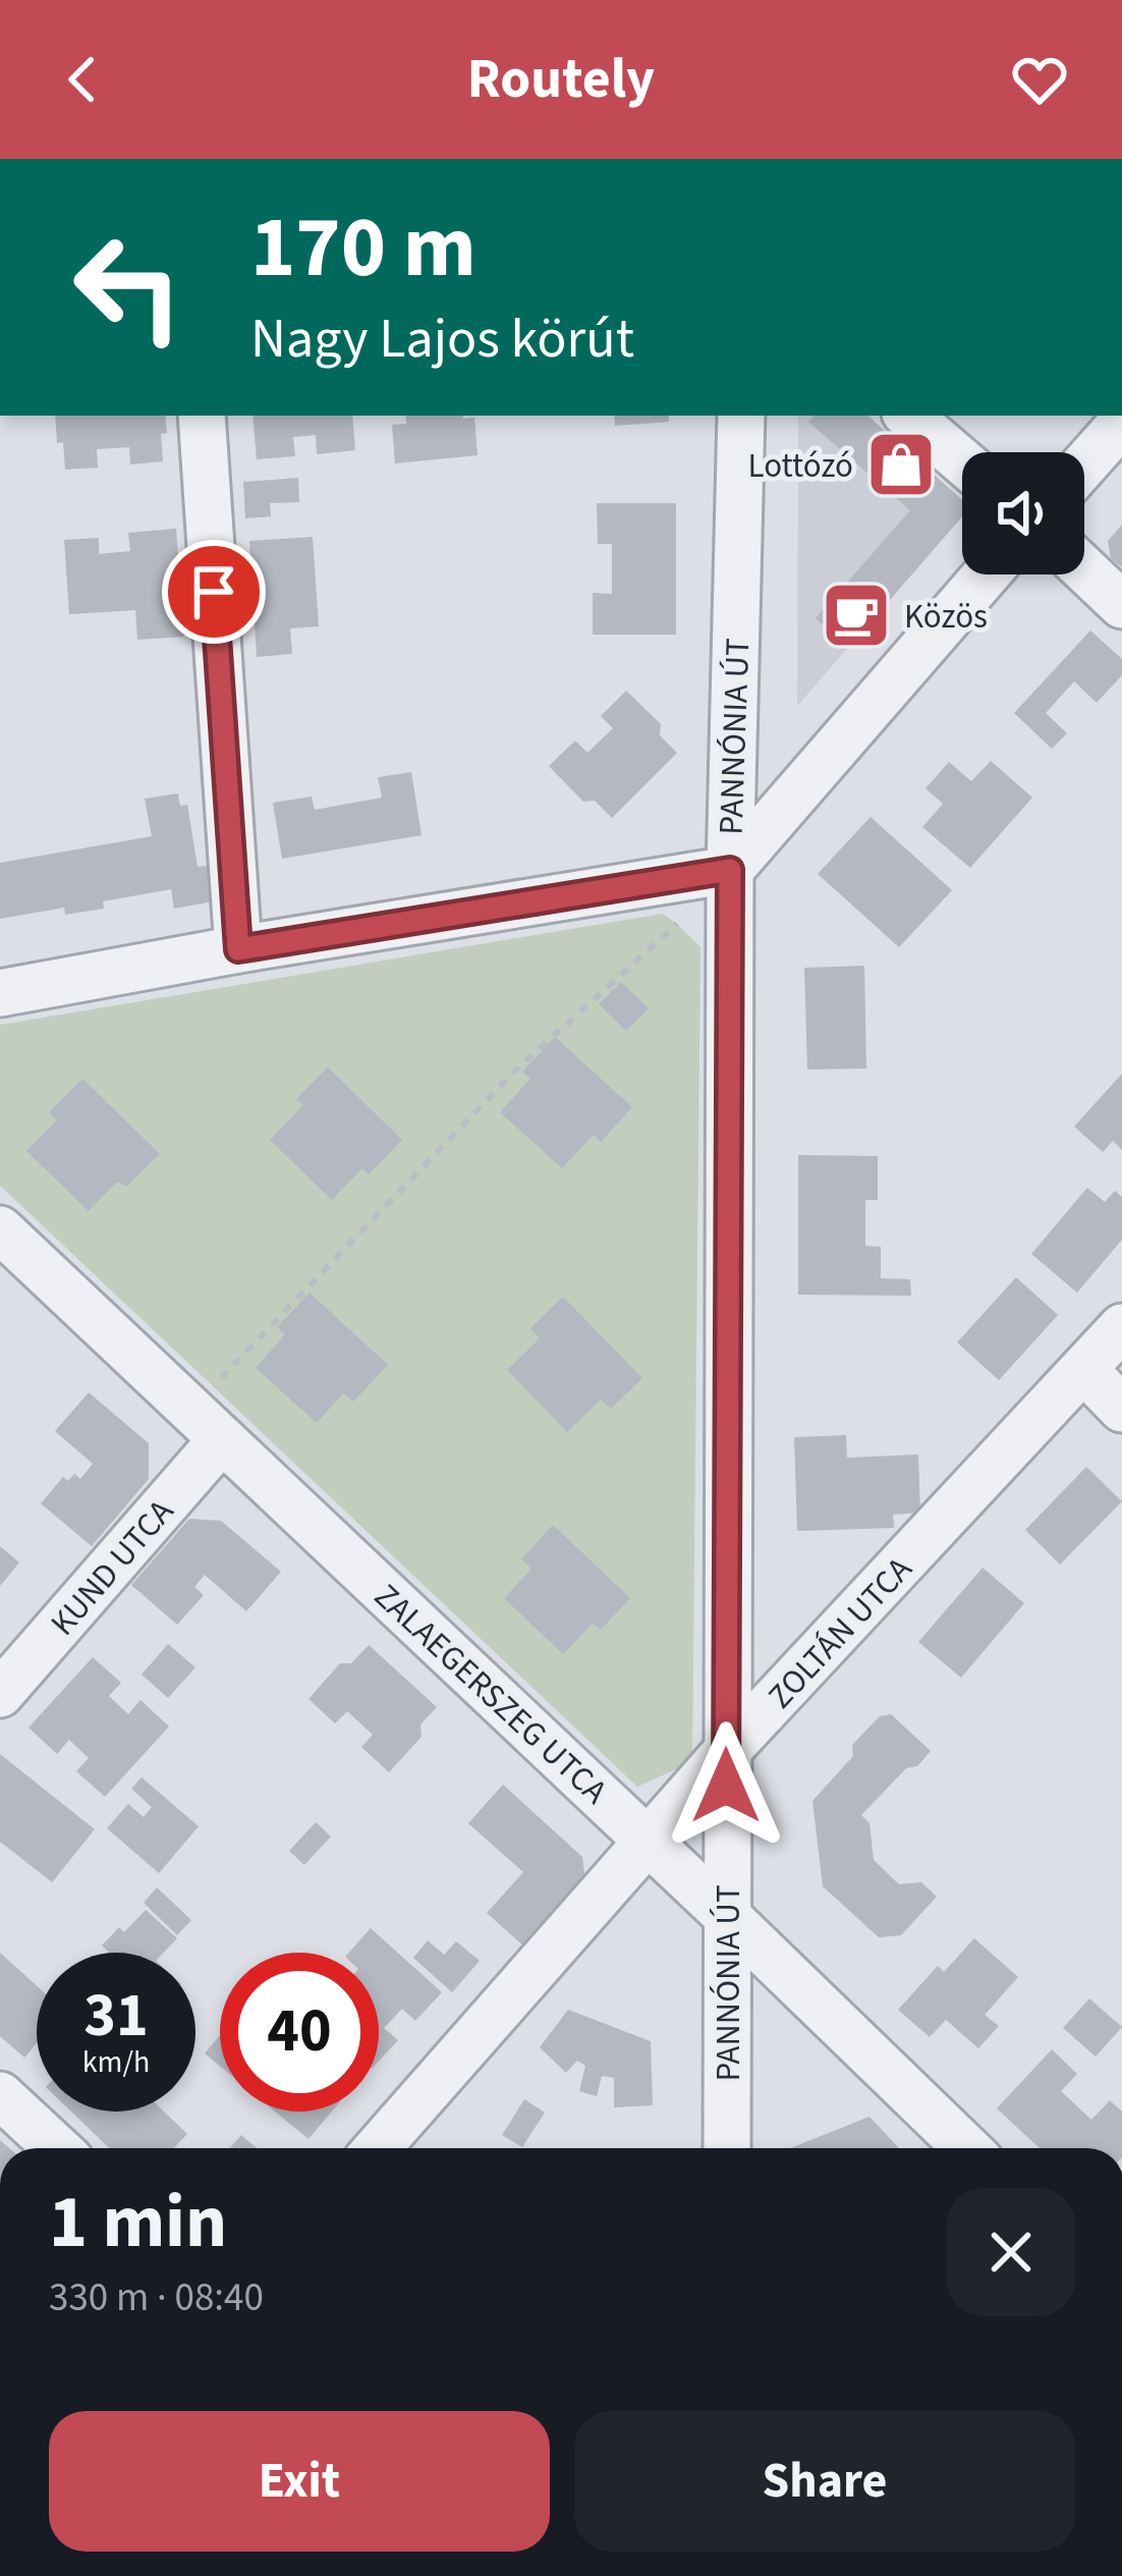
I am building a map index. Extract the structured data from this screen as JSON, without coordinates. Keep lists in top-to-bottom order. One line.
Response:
{"streets":{"street":["PANNÓNIA ÚT","KUND UTCA","ZOLTÁN UTCA","ZALAEGERSZEG UTCA"]},"crossings":[["PANNÓNIA ÚT","ZOLTÁN UTCA"],["PANNÓNIA ÚT","ZALAEGERSZEG UTCA"],["KUND UTCA","ZALAEGERSZEG UTCA"],["ZOLTÁN UTCA","ZALAEGERSZEG UTCA"]],"places":{"shop":["Lottózó"],"cafe":["Közös"]},"page":{"header":"Routely","turn":["170 m","Nagy Lajos körút"],"speed":"31 km/h","limit":"40","heading":["1 min","330 m · 08:40"],"buttons":["Exit","Share"]}}
